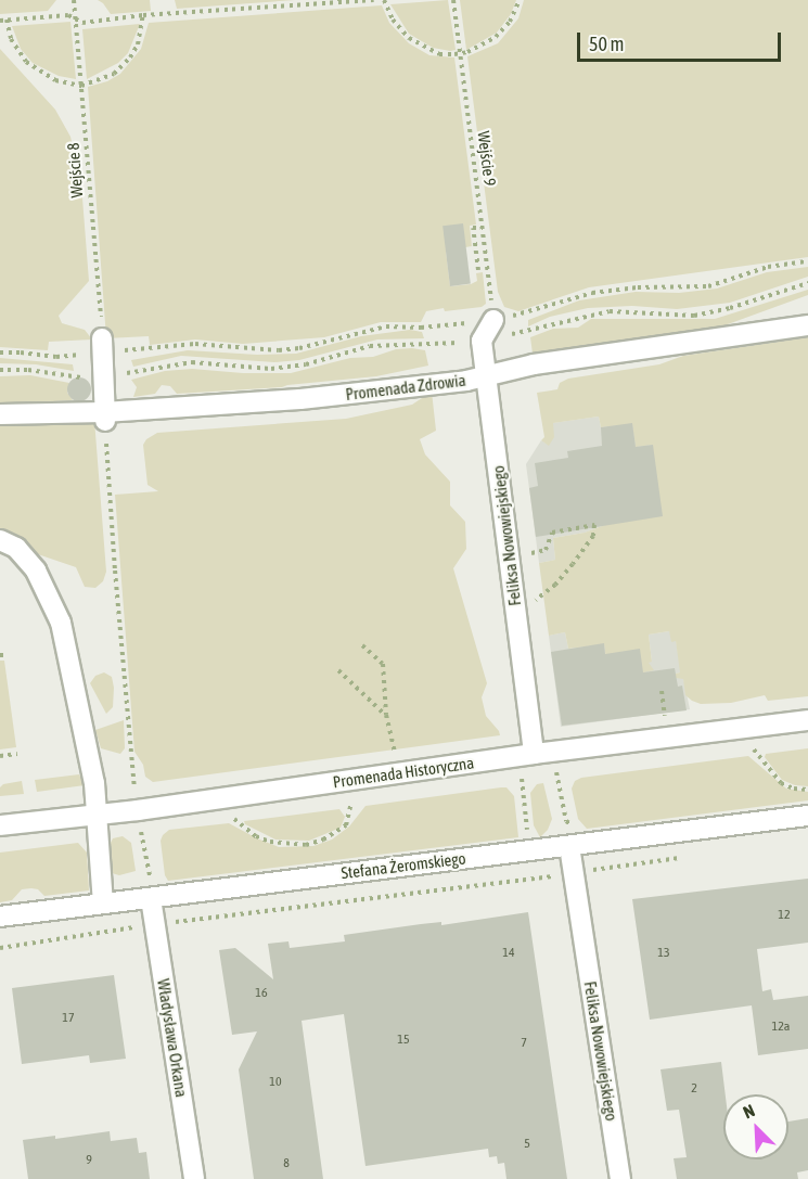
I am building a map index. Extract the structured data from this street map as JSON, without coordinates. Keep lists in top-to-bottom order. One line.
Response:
{"streets":{"street":["Promenada Zdrowia","Feliksa Nowowiejskiego","Promenada Historyczna","Stefana Żeromskiego","Władysława Orkana"],"path":["Wejście 9","Wejście 8"]},"crossings":[["Promenada Zdrowia","Feliksa Nowowiejskiego"],["Feliksa Nowowiejskiego","Promenada Historyczna"],["Feliksa Nowowiejskiego","Stefana Żeromskiego"],["Stefana Żeromskiego","Władysława Orkana"]],"house_numbers":["12","14","13","16","17","12a","15","7","10","2","5","9","8"],"scale_bar":"50 m","north":"top left"}
